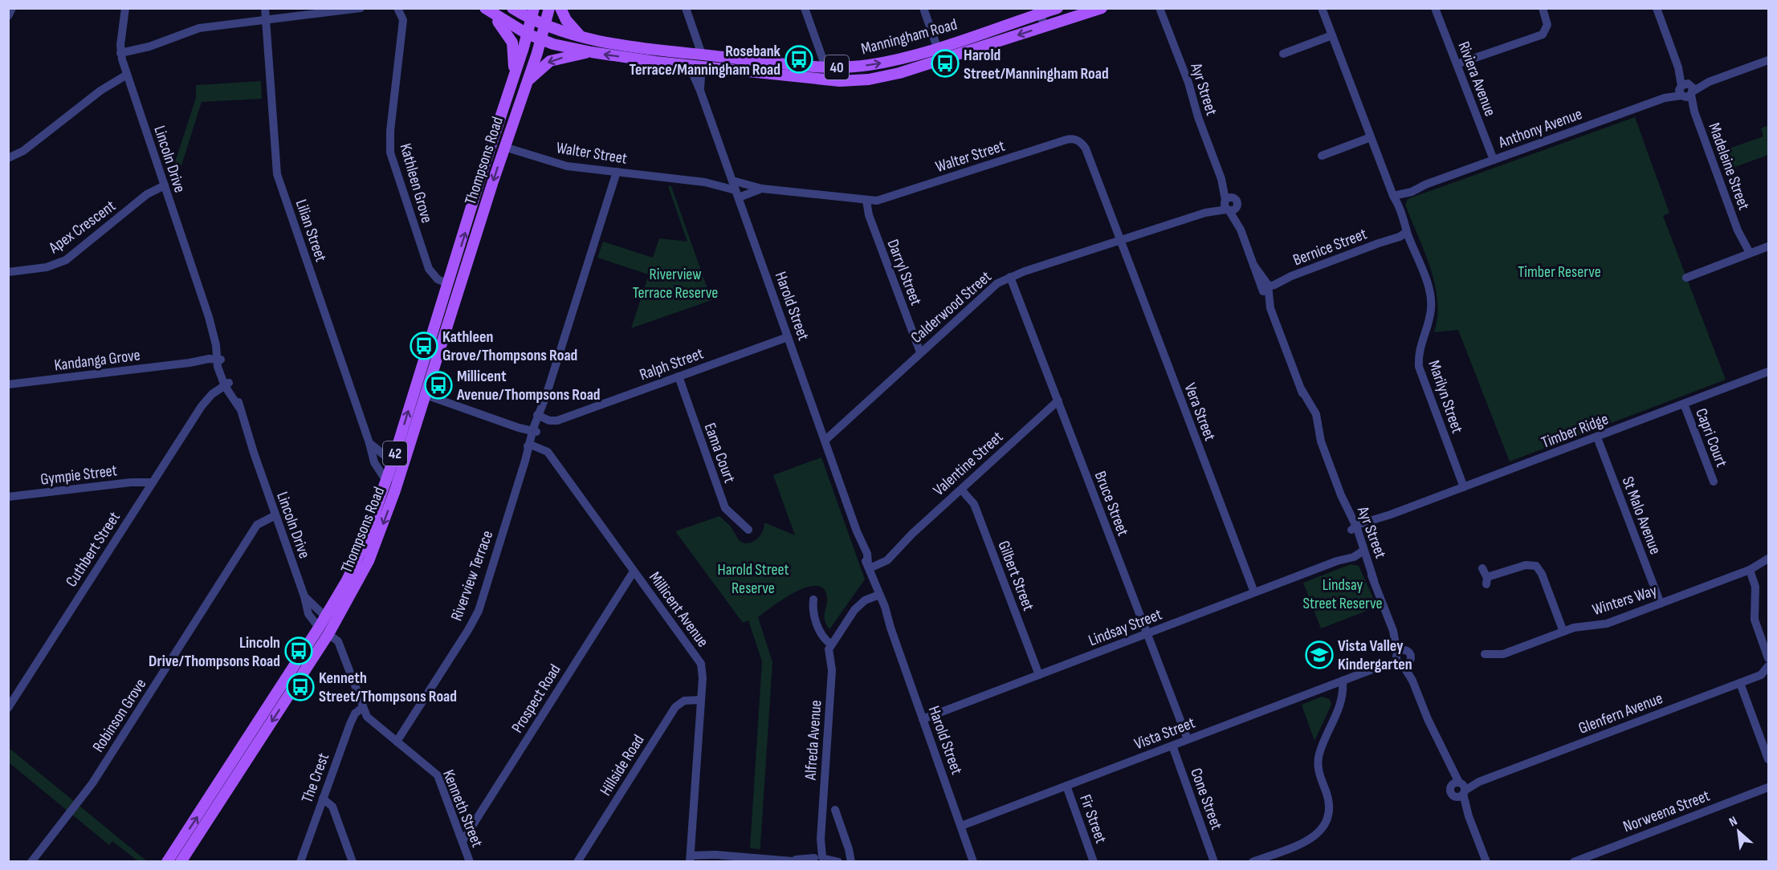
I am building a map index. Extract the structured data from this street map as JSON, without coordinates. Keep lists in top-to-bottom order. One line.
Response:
{"streets":{"main road":["Manningham Road","40","Thompsons Road","42"],"street":["Riviera Avenue","Ayr Street","Anthony Avenue","Walter Street","Lincoln Drive","Madeleine Street","Kathleen Grove","Apex Crescent","Lilian Street","Bernice Street","Darryl Street","Harold Street","Calderwood Street","Kandanga Grove","Ralph Street","Marilyn Street","Vera Street","Timber Ridge","Capri Court","Eama Court","Valentine Street","Gympie Street","Bruce Street","St Malo Avenue","Cuthbert Street","Riverview Terrace","Gilbert Street","Winters Way","Millicent Avenue","Lindsay Street","Prospect Road","Glenfern Avenue","Robinson Grove","Vista Street","Alfreda Avenue","Hillside Road","The Crest","Cone Street","Kenneth Street","Norweena Street","Fir Street"]},"crossings":[["Manningham Road","Thompsons Road"],["Manningham Road","Harold Street"],["Riviera Avenue","Anthony Avenue"],["Ayr Street","Bernice Street"],["Ayr Street","Calderwood Street"],["Ayr Street","Timber Ridge"],["Ayr Street","Lindsay Street"],["Ayr Street","Glenfern Avenue"],["Ayr Street","Vista Street"],["Anthony Avenue","Madeleine Street"],["Anthony Avenue","Marilyn Street"],["Walter Street","Thompsons Road"],["Walter Street","Darryl Street"],["Walter Street","Harold Street"],["Walter Street","Calderwood Street"],["Walter Street","Vera Street"],["Walter Street","Riverview Terrace"],["Lincoln Drive","Thompsons Road"],["Lincoln Drive","Apex Crescent"],["Lincoln Drive","Kandanga Grove"],["Lincoln Drive","Cuthbert Street"],["Lincoln Drive","Robinson Grove"],["Lincoln Drive","Kenneth Street"],["Thompsons Road","Kathleen Grove"],["Thompsons Road","Lilian Street"],["Thompsons Road","Kenneth Street"],["Bernice Street","Marilyn Street"],["Darryl Street","Calderwood Street"],["Harold Street","Calderwood Street"],["Harold Street","Ralph Street"],["Harold Street","Valentine Street"],["Harold Street","Lindsay Street"],["Harold Street","Vista Street"],["Calderwood Street","Vera Street"],["Calderwood Street","Bruce Street"],["Ralph Street","Eama Court"],["Ralph Street","Riverview Terrace"],["Marilyn Street","Timber Ridge"],["Vera Street","Lindsay Street"],["Timber Ridge","Capri Court"],["Timber Ridge","St Malo Avenue"],["Valentine Street","Bruce Street"],["Valentine Street","Gilbert Street"],["Gympie Street","Cuthbert Street"],["Bruce Street","Lindsay Street"],["Bruce Street","Vista Street"],["St Malo Avenue","Winters Way"],["Riverview Terrace","Millicent Avenue"],["Riverview Terrace","Kenneth Street"],["Gilbert Street","Lindsay Street"],["Millicent Avenue","Prospect Road"],["Millicent Avenue","Hillside Road"],["Prospect Road","Kenneth Street"],["Vista Street","Cone Street"],["Vista Street","Fir Street"],["The Crest","Kenneth Street"]],"parks":["Timber Reserve","Riverview Terrace Reserve","Harold Street Reserve","Lindsay Street Reserve"],"places":{"bus stop":["Rosebank Terrace/Manningham Road","Harold Street/Manningham Road","Kathleen Grove/Thompsons Road","Millicent Avenue/Thompsons Road","Lincoln Drive/Thompsons Road","Kenneth Street/Thompsons Road"],"school or university":["Vista Valley Kindergarten"]},"north":"top left"}
